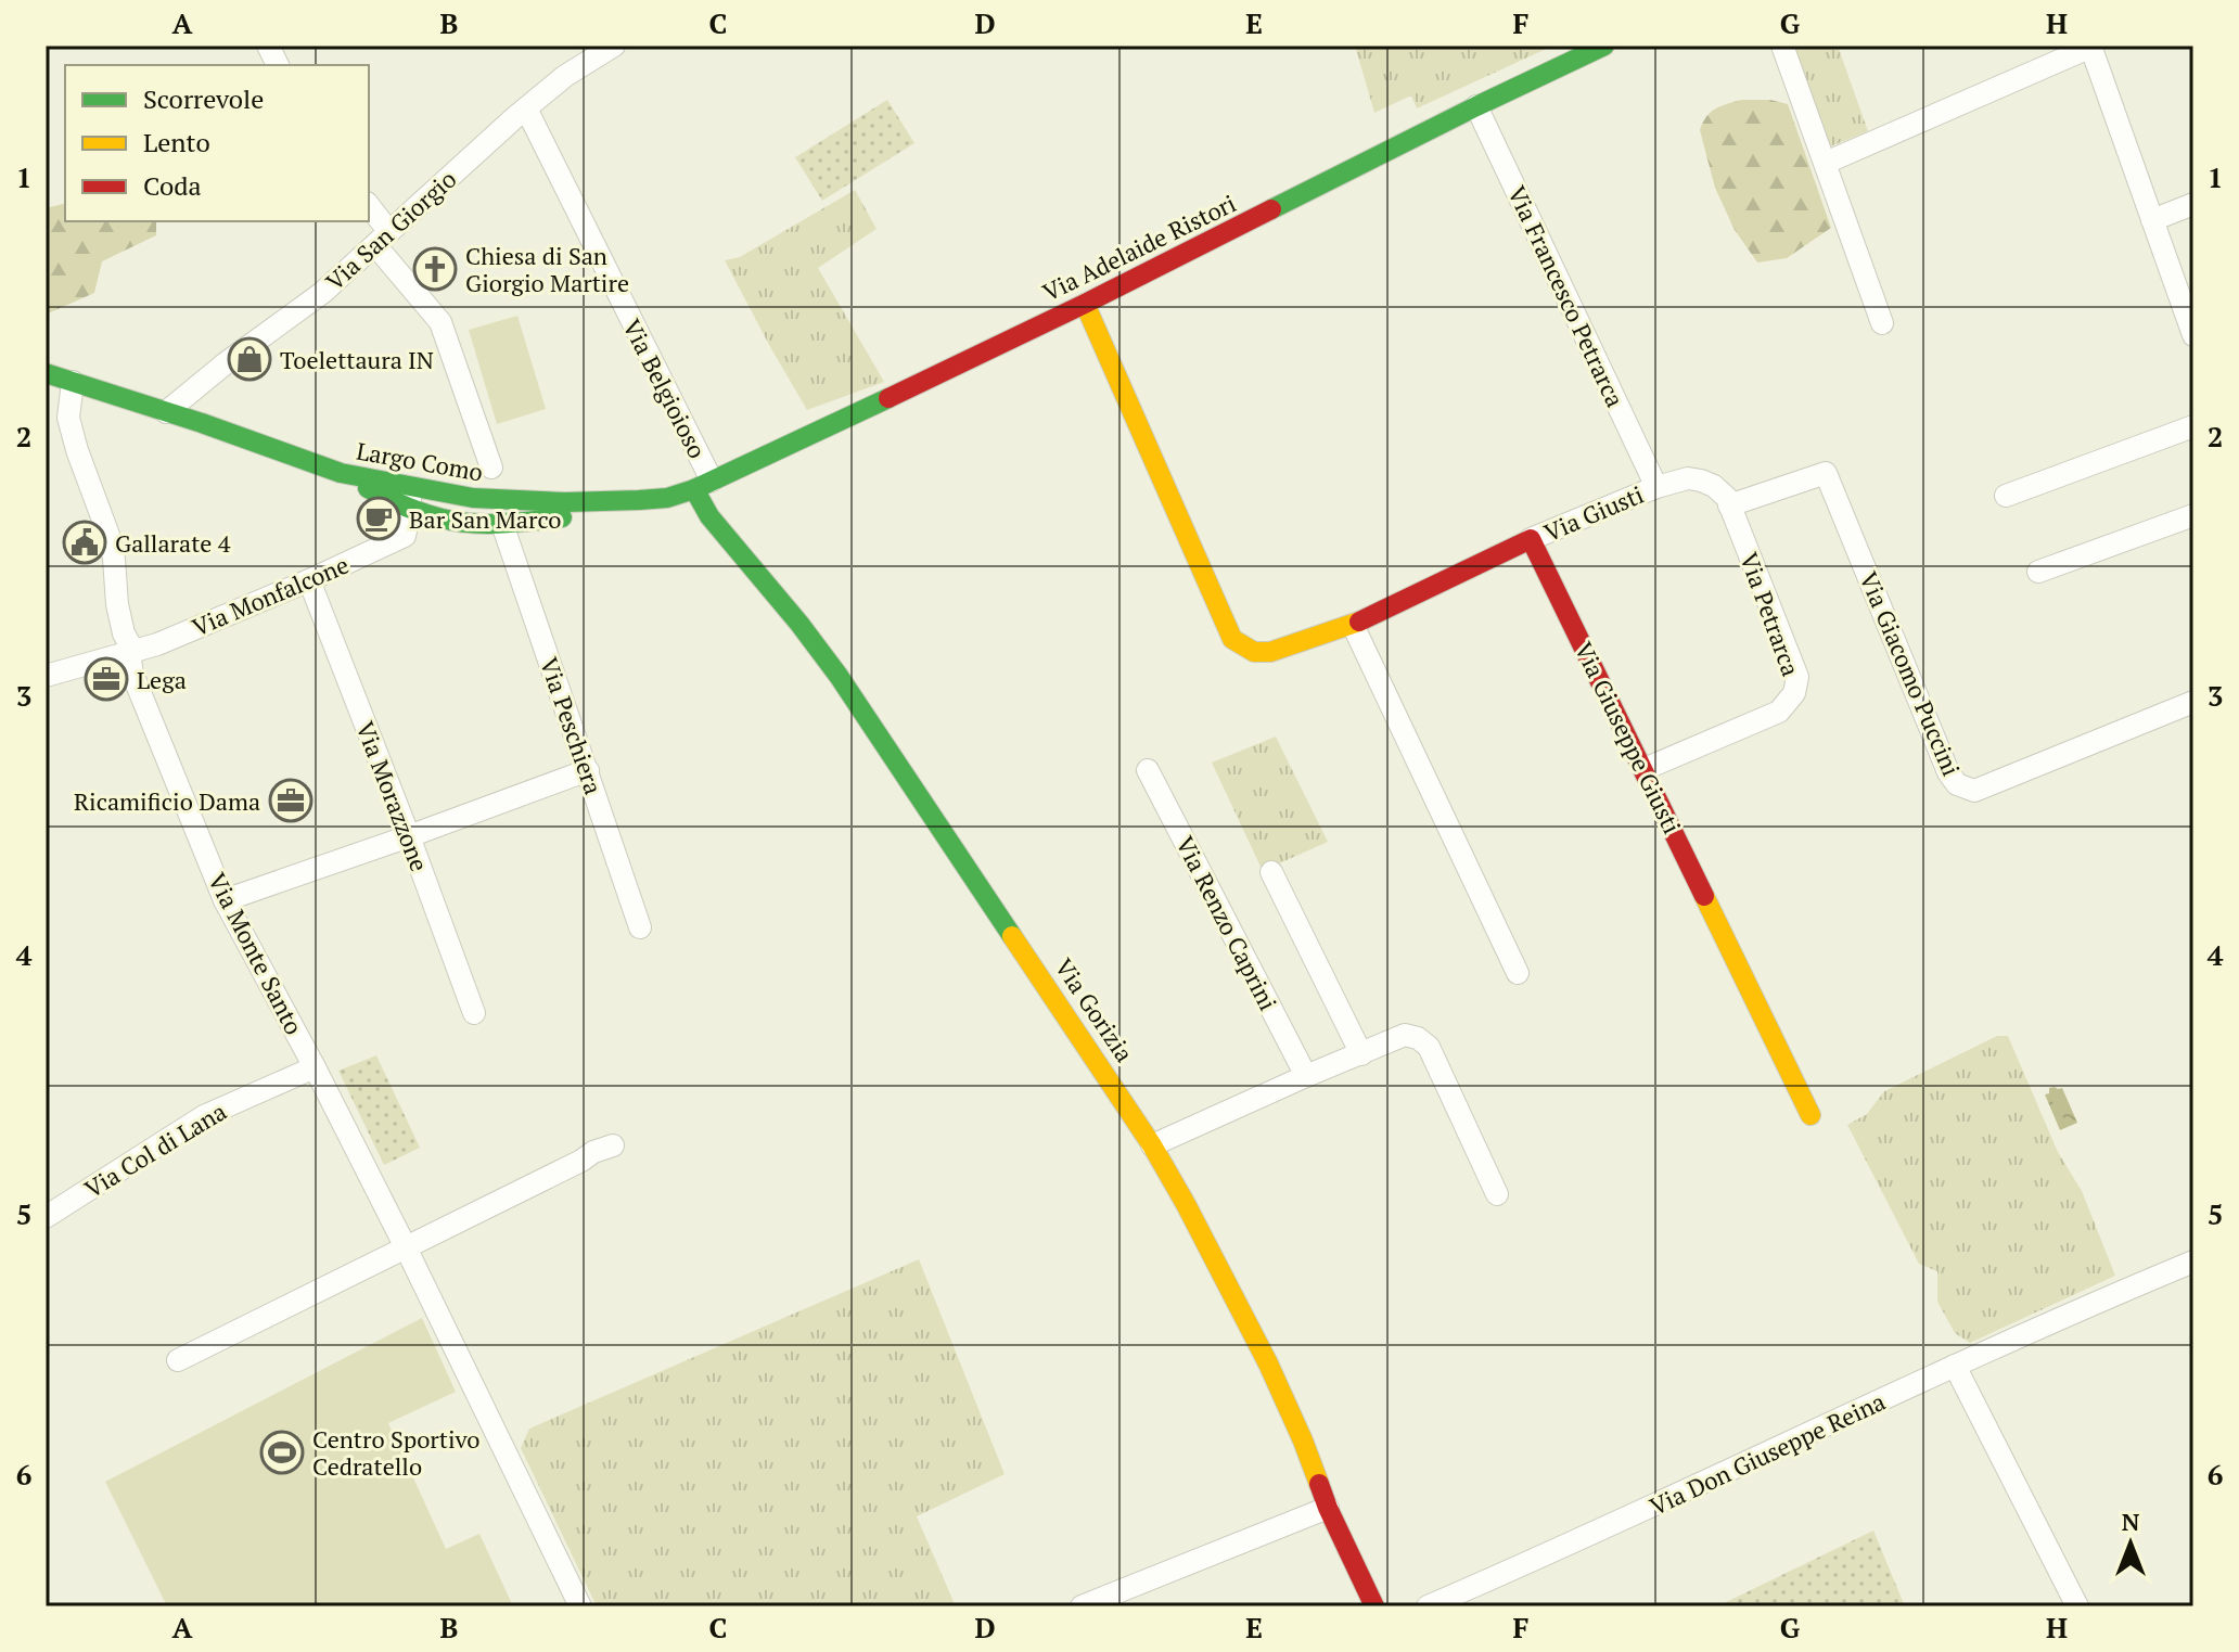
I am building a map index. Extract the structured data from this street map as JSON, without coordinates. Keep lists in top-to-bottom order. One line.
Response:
{"streets":{"street":["Via San Giorgio","Via Adelaide Ristori","Via Francesco Petrarca","Via Belgioioso","Largo Como","Via Giusti","Via Monfalcone","Via Petrarca","Via Giacomo Puccini","Via Peschiera","Via Giuseppe Giusti","Via Morazzone","Via Renzo Caprini","Via Monte Santo","Via Gorizia","Via Col di Lana","Via Don Giuseppe Reina"]},"crossings":[["Via San Giorgio","Via Belgioioso"],["Via Adelaide Ristori","Via Francesco Petrarca"],["Via Adelaide Ristori","Via Belgioioso"],["Via Adelaide Ristori","Largo Como"],["Via Adelaide Ristori","Via Gorizia"],["Via Francesco Petrarca","Via Giusti"],["Via Francesco Petrarca","Via Petrarca"],["Via Belgioioso","Largo Como"],["Via Belgioioso","Via Gorizia"],["Largo Como","Via Monfalcone"],["Largo Como","Via Peschiera"],["Largo Como","Via Gorizia"],["Via Giusti","Via Petrarca"],["Via Giusti","Via Giuseppe Giusti"],["Via Monfalcone","Via Morazzone"],["Via Monfalcone","Via Monte Santo"],["Via Petrarca","Via Giacomo Puccini"],["Via Petrarca","Via Giuseppe Giusti"],["Via Monte Santo","Via Col di Lana"]],"places":{"church":["Chiesa di San Giorgio Martire"],"shop":["Toelettaura IN"],"cafe":["Bar San Marco"],"public building":["Gallarate 4"],"office":["Lega","Ricamificio Dama"],"sports":["Centro Sportivo Cedratello"]},"legend":["Scorrevole","Lento","Coda"],"north":"top","grid":{"columns":["A","B","C","D","E","F","G","H"],"rows":["1","2","3","4","5","6"]}}
